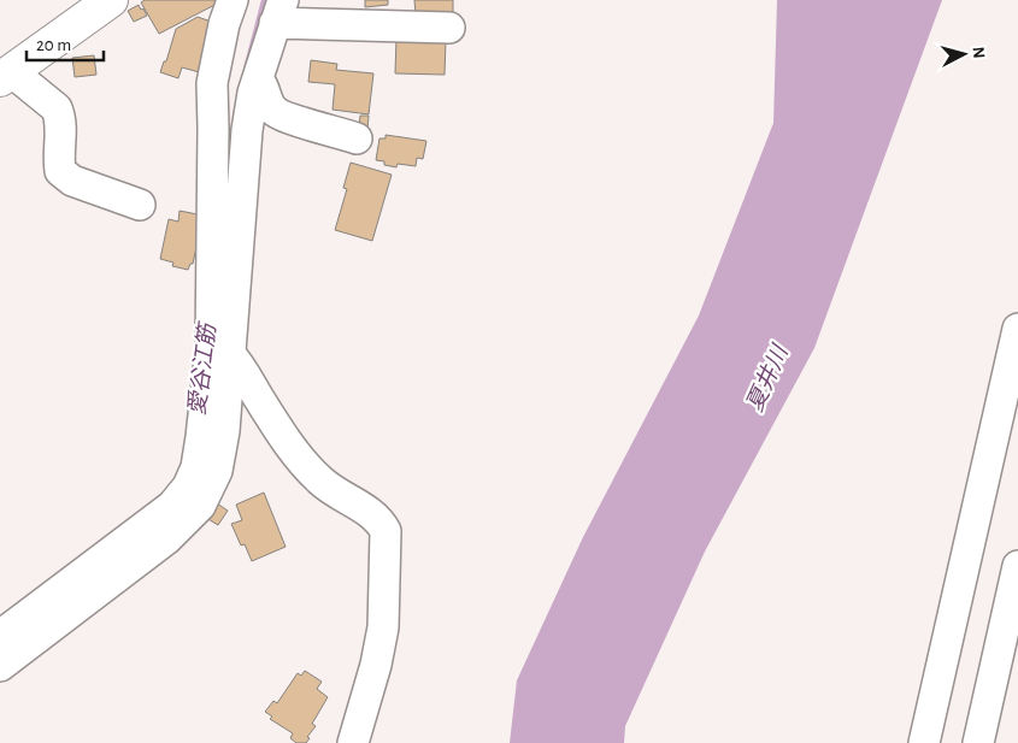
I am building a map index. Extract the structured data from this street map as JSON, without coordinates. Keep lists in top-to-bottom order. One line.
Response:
{"water":["愛谷江筋","夏井川"],"scale_bar":"20 m","north":"right"}
